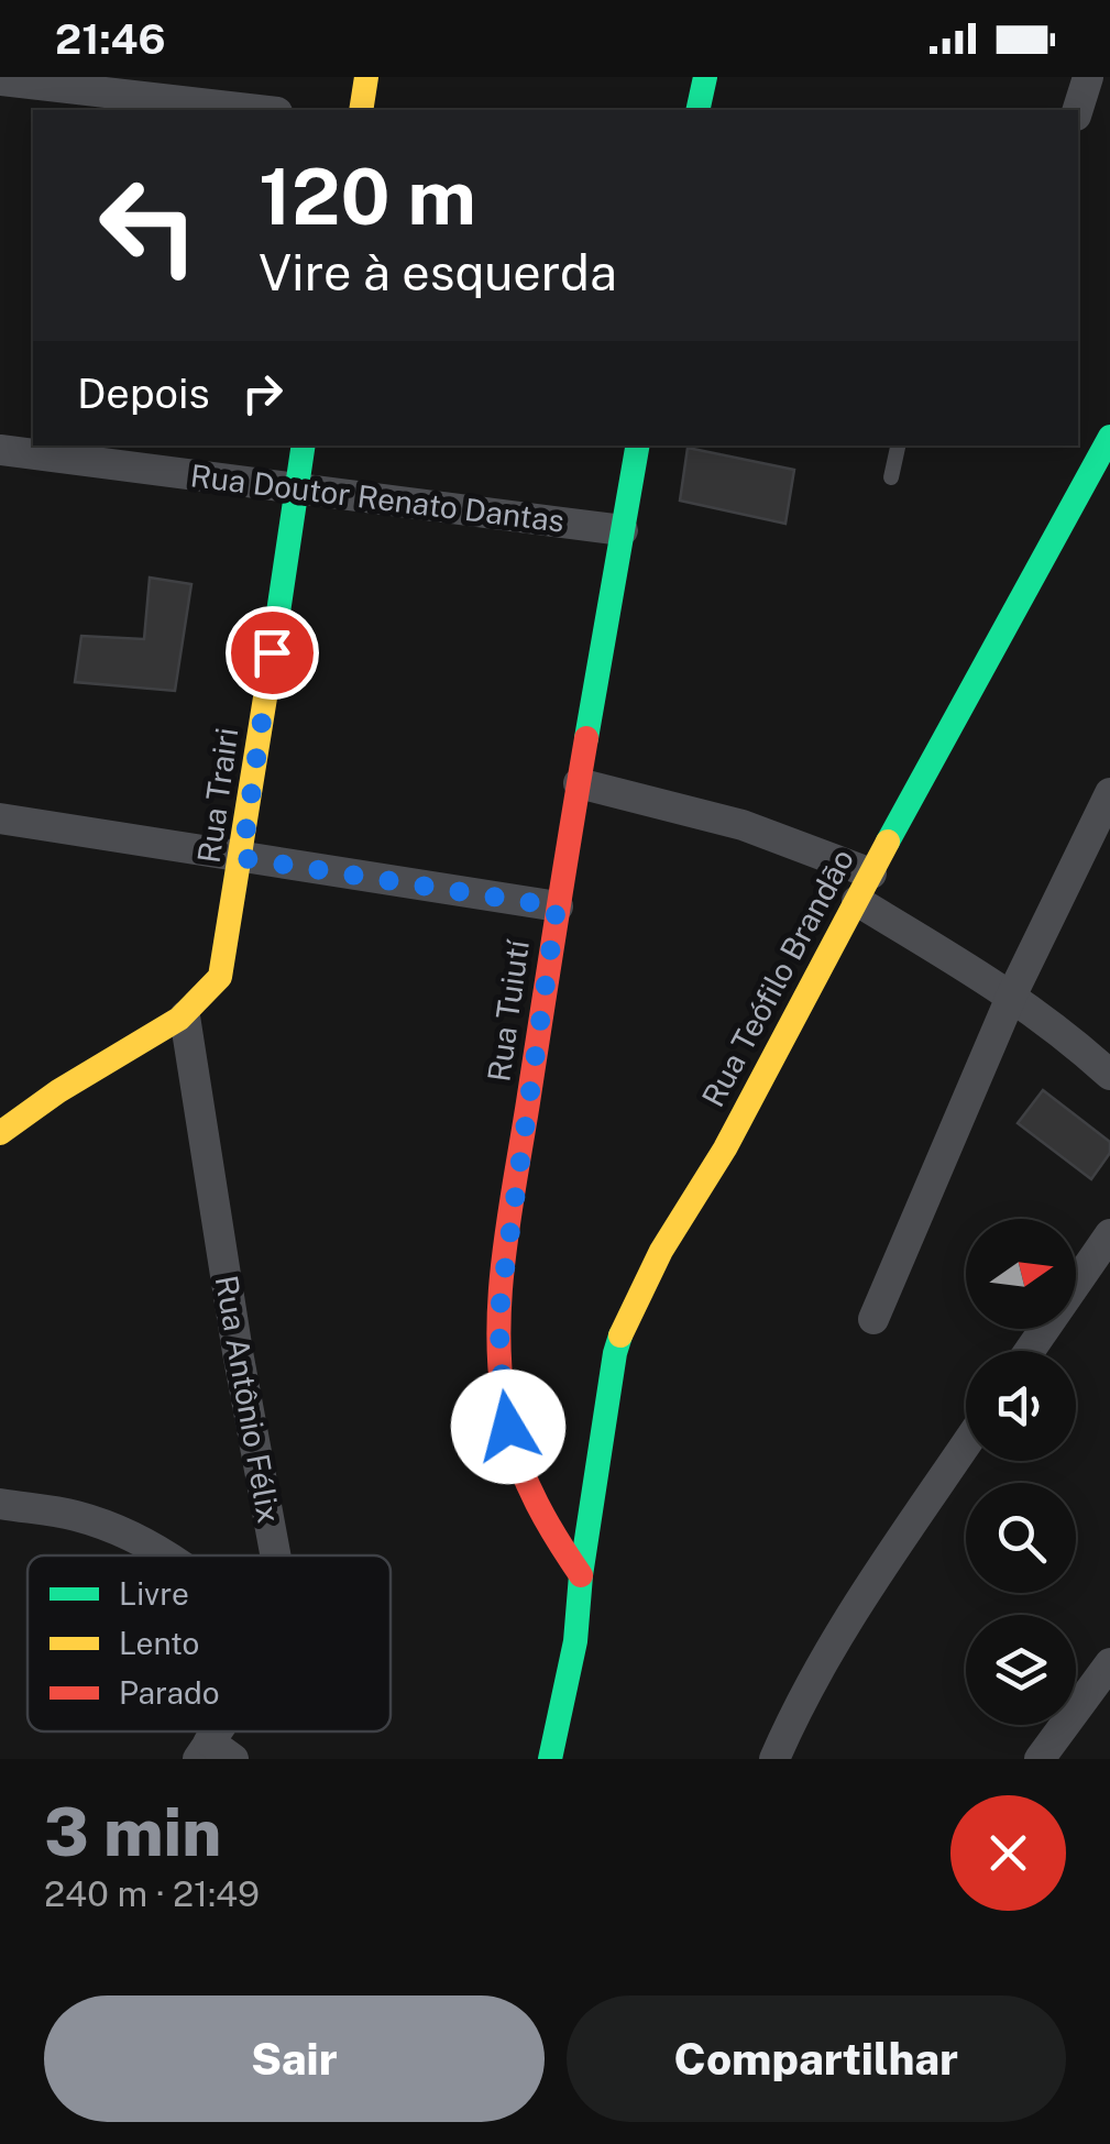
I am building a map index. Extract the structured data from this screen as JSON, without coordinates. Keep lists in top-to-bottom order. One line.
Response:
{"streets":{"street":["Rua Doutor Renato Dantas","Rua Trairi","Rua Teófilo Brandão","Rua Tuiutí","Rua Antônio Félix"]},"crossings":[["Rua Doutor Renato Dantas","Rua Trairi"],["Rua Doutor Renato Dantas","Rua Tuiutí"],["Rua Trairi","Rua Antônio Félix"],["Rua Teófilo Brandão","Rua Tuiutí"]],"legend":["Livre","Lento","Parado"],"north":"right","page":{"status":"21:46","turn":["120 m","Vire à esquerda"],"then":"Depois","heading":["3 min","240 m · 21:49"],"buttons":["Sair","Compartilhar"]}}
